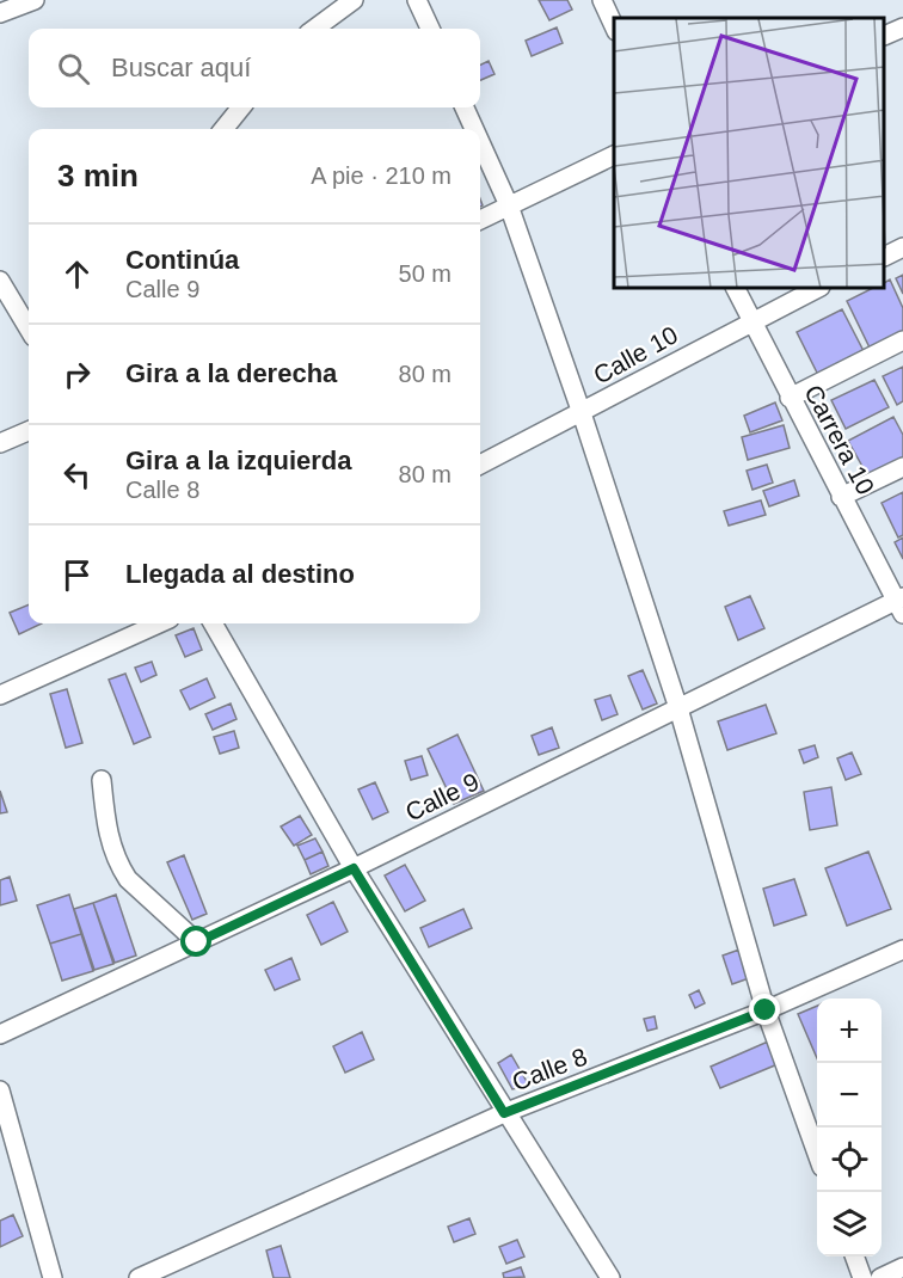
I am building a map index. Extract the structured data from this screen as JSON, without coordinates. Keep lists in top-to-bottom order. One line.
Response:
{"streets":{"street":["Calle 10","Carrera 10","Calle 9","Calle 8"]},"crossings":[["Calle 10","Carrera 10"],["Carrera 10","Calle 9"]],"page":{"search":"Buscar aquí","heading":["3 min","A pie · 210 m"],"list":[["Continúa","Calle 9","50 m"],["Gira a la derecha","80 m"],["Gira a la izquierda","Calle 8","80 m"],"Llegada al destino"],"map_buttons":["+","−"]}}
